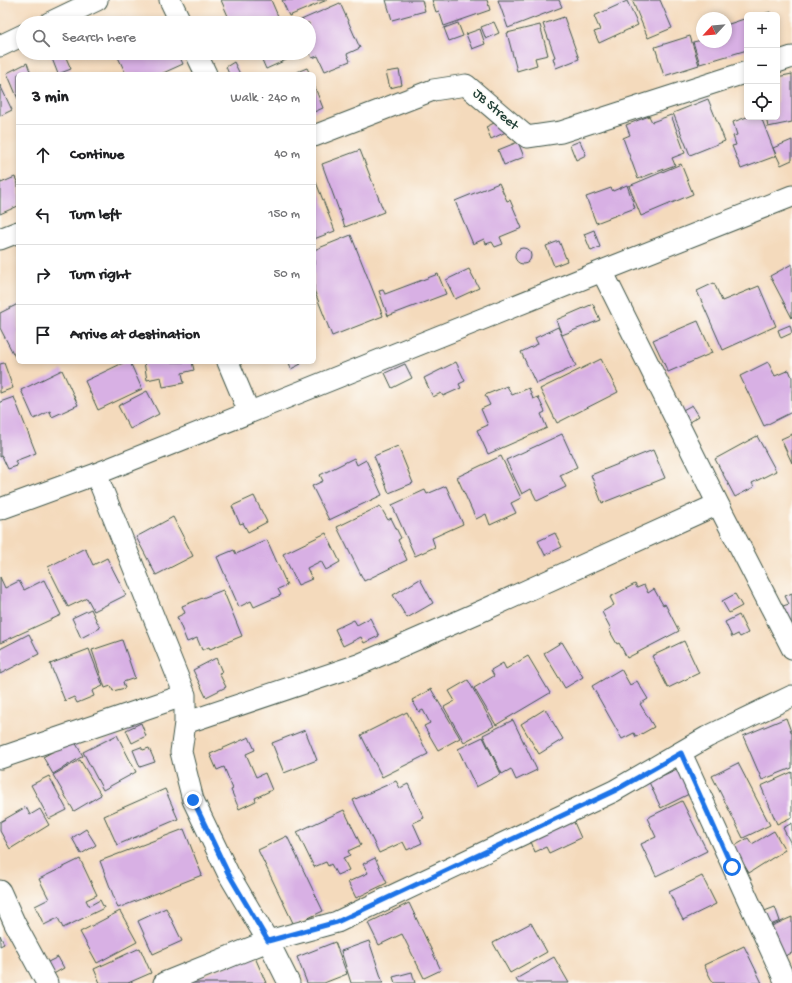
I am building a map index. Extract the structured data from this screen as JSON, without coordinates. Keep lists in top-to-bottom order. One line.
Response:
{"streets":{"street":["JB Street"]},"north":"bottom left","page":{"map_buttons":["+","−"],"search":"Search here","heading":["3 min","Walk · 240 m"],"list":[["Continue","40 m"],["Turn left","150 m"],["Turn right","50 m"],"Arrive at destination"]}}
